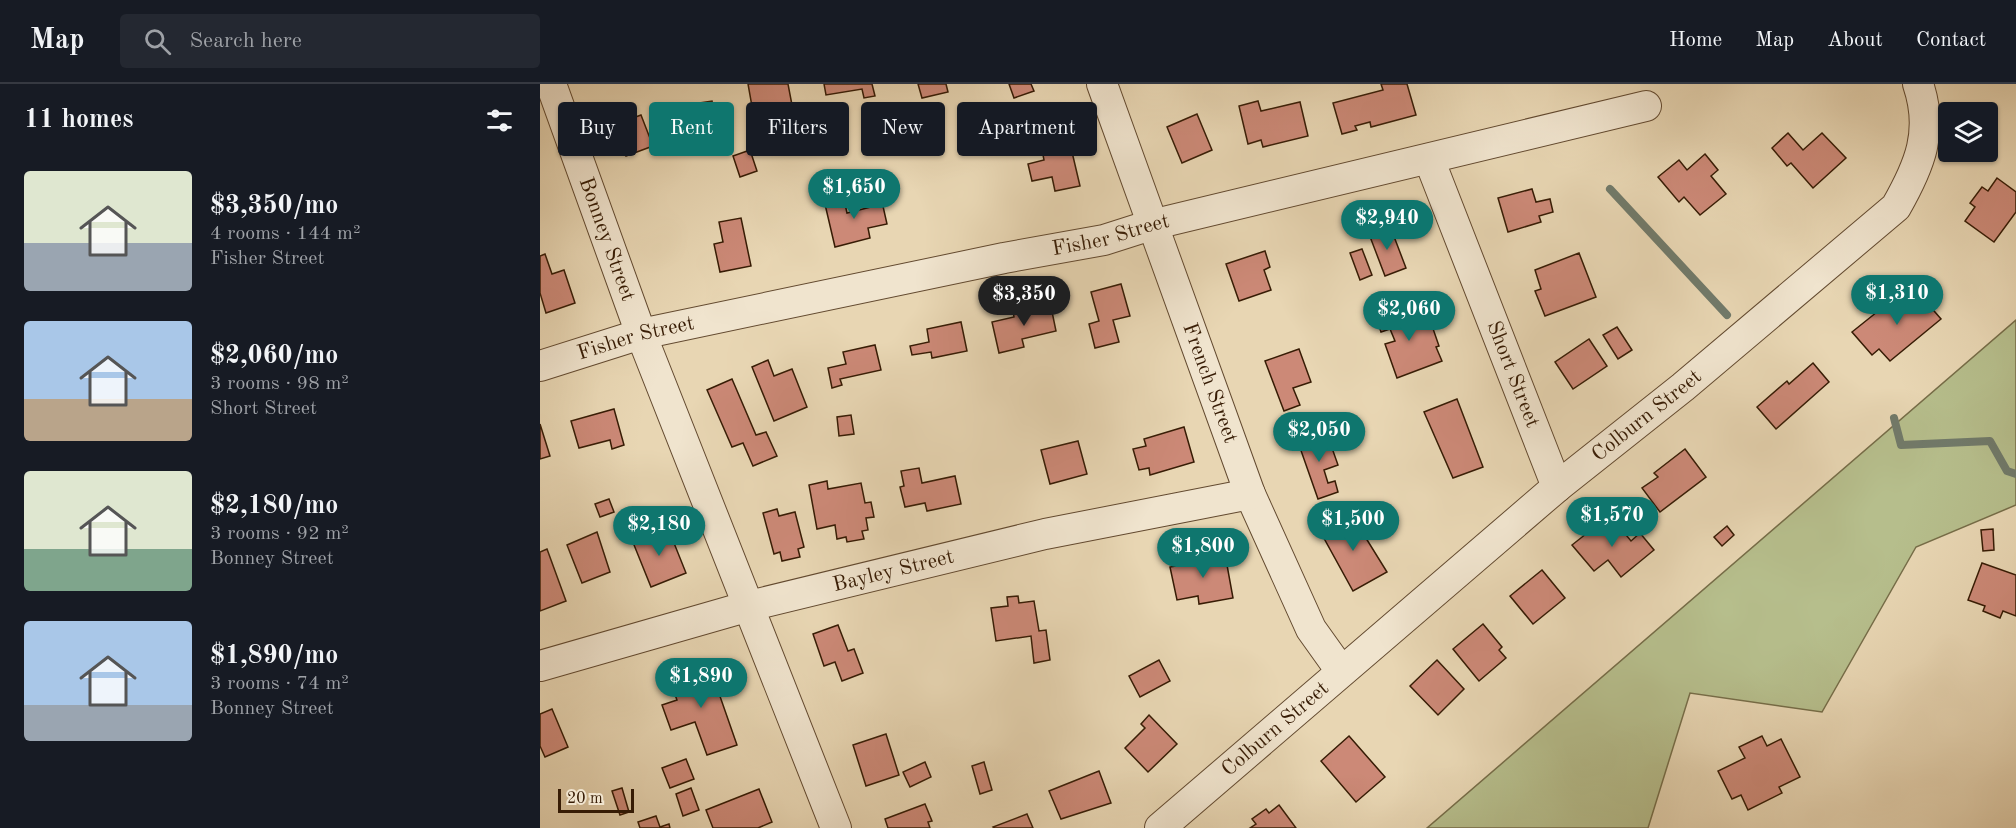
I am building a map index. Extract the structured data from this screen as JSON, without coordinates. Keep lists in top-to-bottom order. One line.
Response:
{"streets":{"street":["Fisher Street","Bonney Street","Short Street","French Street","Colburn Street","Bayley Street"]},"crossings":[["Fisher Street","Bonney Street"],["Fisher Street","Short Street"],["Fisher Street","French Street"],["Bonney Street","Bayley Street"],["Short Street","Colburn Street"],["French Street","Colburn Street"],["French Street","Bayley Street"]],"scale_bar":"20 m","page":{"header":"Map","search":"Search here","nav":["Home","Map","About","Contact"],"heading":"11 homes","chip":["Buy","Rent","Filters","New","Apartment"],"list":[{"name":"$3,350/mo","note":"4 rooms · 144 m² · Fisher Street"},{"name":"$2,060/mo","note":"3 rooms · 98 m² · Short Street"},{"name":"$2,180/mo","note":"3 rooms · 92 m² · Bonney Street"},{"name":"$1,890/mo","note":"3 rooms · 74 m² · Bonney Street"}],"price":["$1,650","$2,940","$1,310","$3,350","$2,060","$2,050","$1,570","$1,500","$2,180","$1,800","$1,890"],"scale":"20 m"}}
